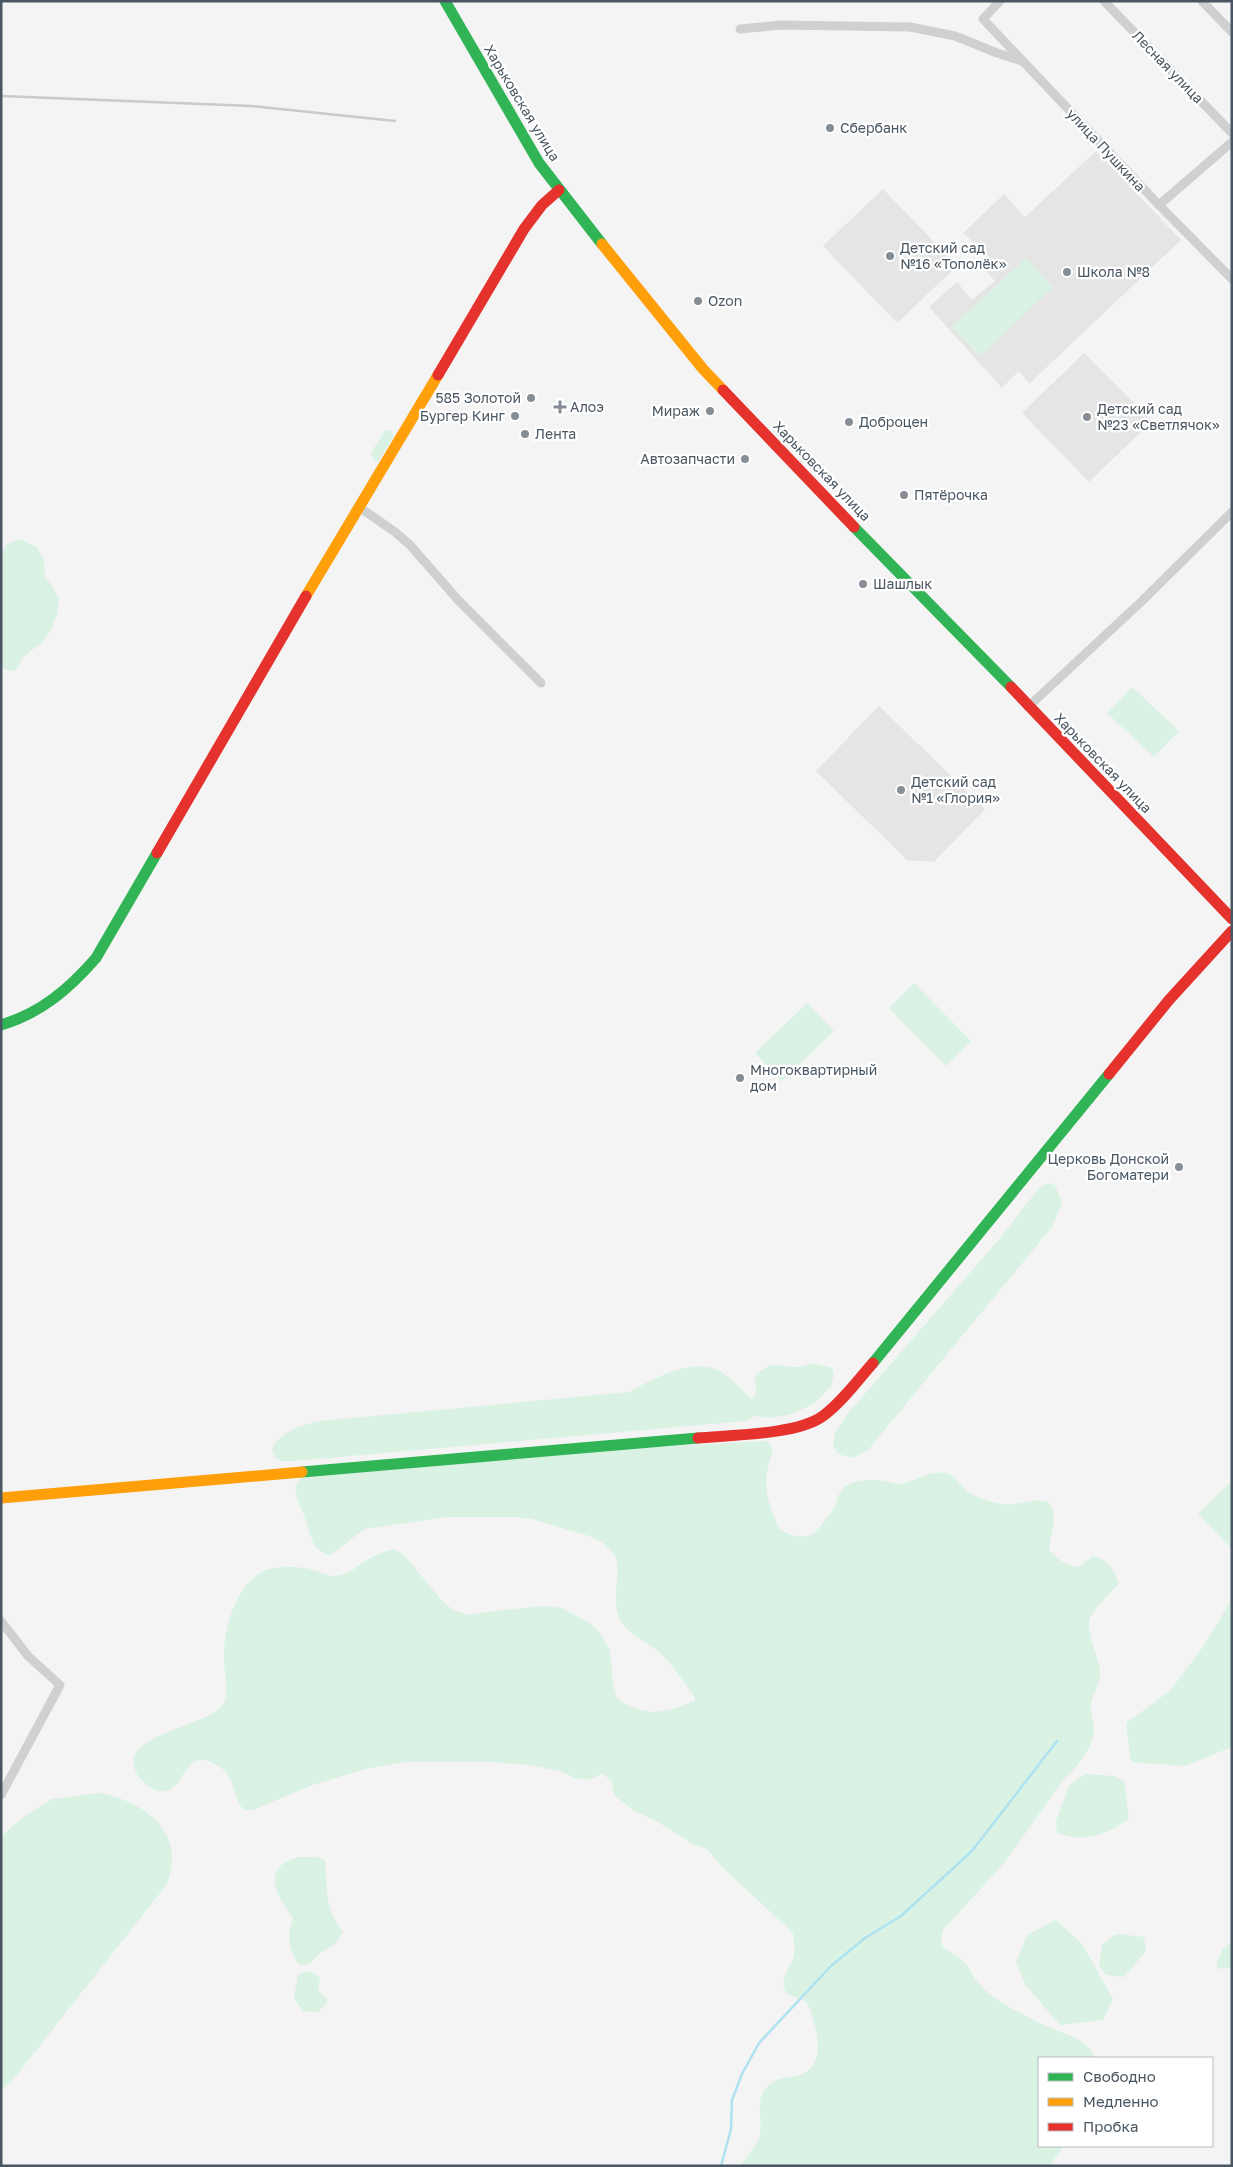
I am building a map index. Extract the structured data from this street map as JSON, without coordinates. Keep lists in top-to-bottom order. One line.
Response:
{"streets":{"main road":["Харьковская улица"],"street":["Лесная улица","улица Пушкина"]},"places":{"other":["Сбербанк","Детский сад №16 «Тополёк»","Школа №8","Ozon","585 Золотой","Мираж","Бургер Кинг","Детский сад №23 «Светлячок»","Доброцен","Лента","Автозапчасти","Пятёрочка","Шашлык","Детский сад №1 «Глория»","Многоквартирный дом","Церковь Донской Богоматери"],"health":["Алоэ"]},"legend":["Свободно","Медленно","Пробка"]}
